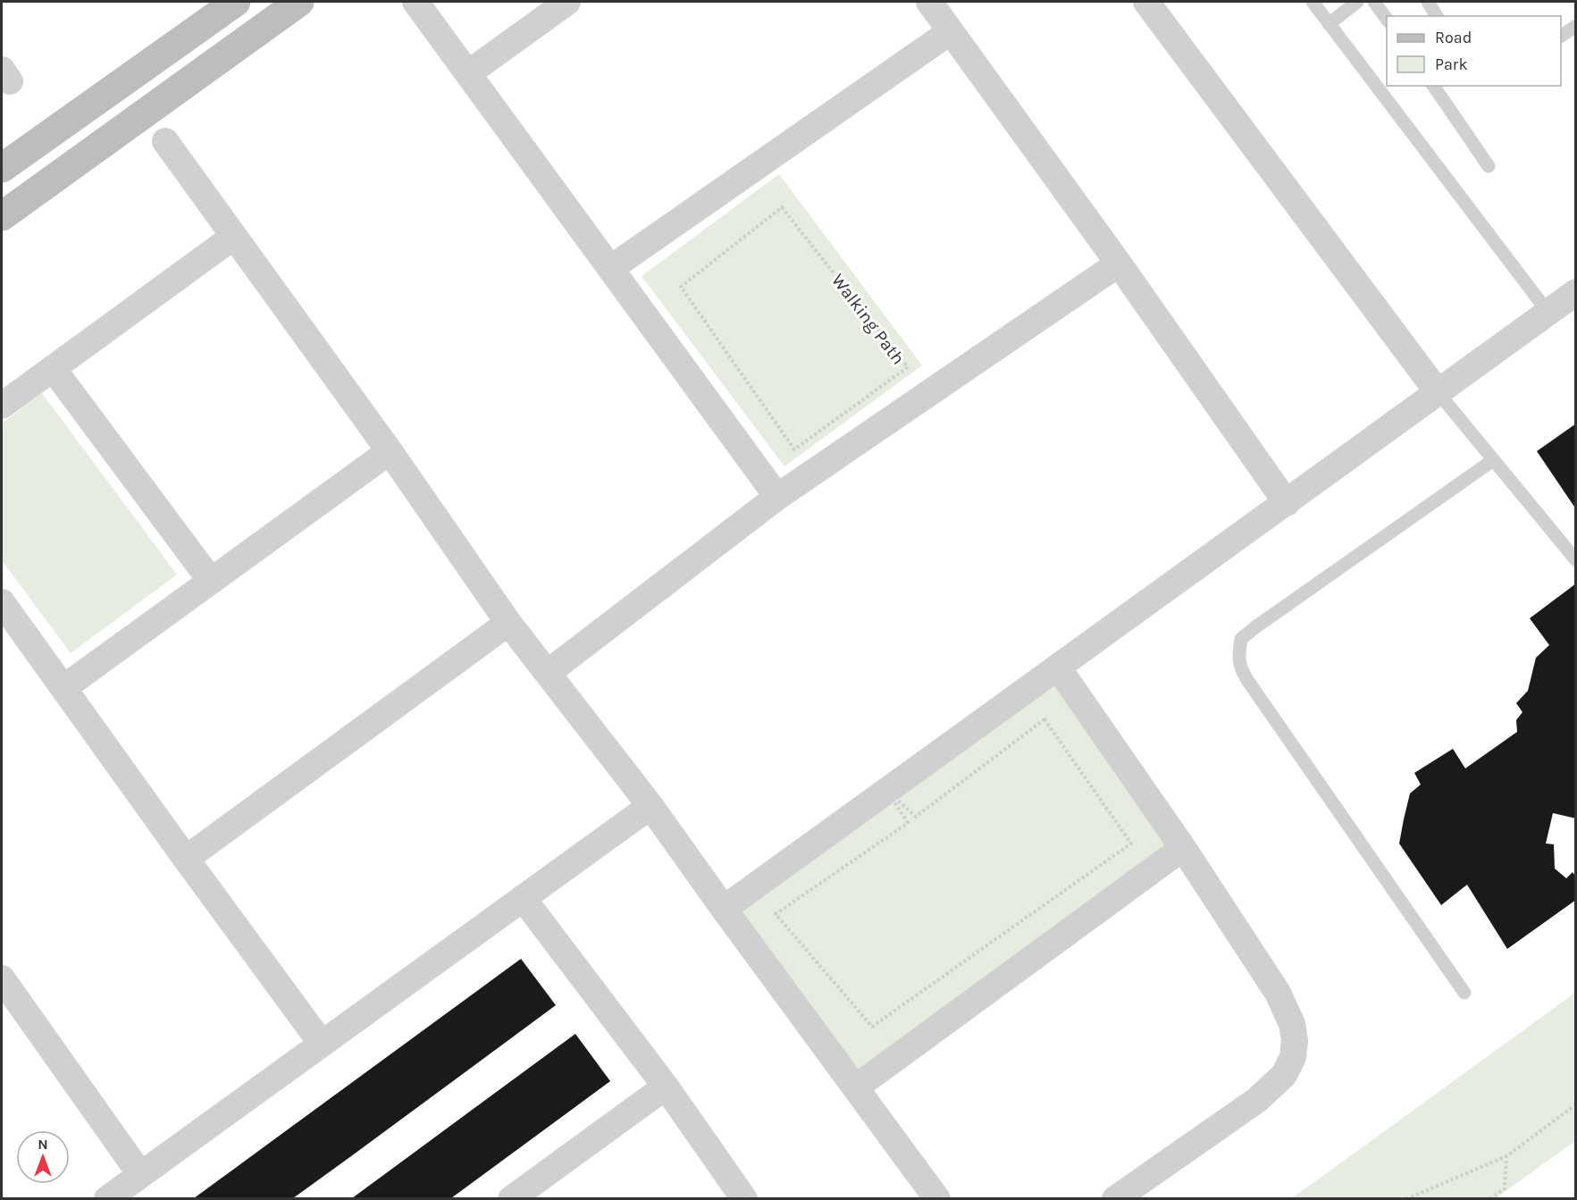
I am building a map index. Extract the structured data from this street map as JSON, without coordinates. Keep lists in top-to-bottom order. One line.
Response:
{"streets":{"path":["Walking Path"]},"legend":["Road","Park"],"north":"top"}
